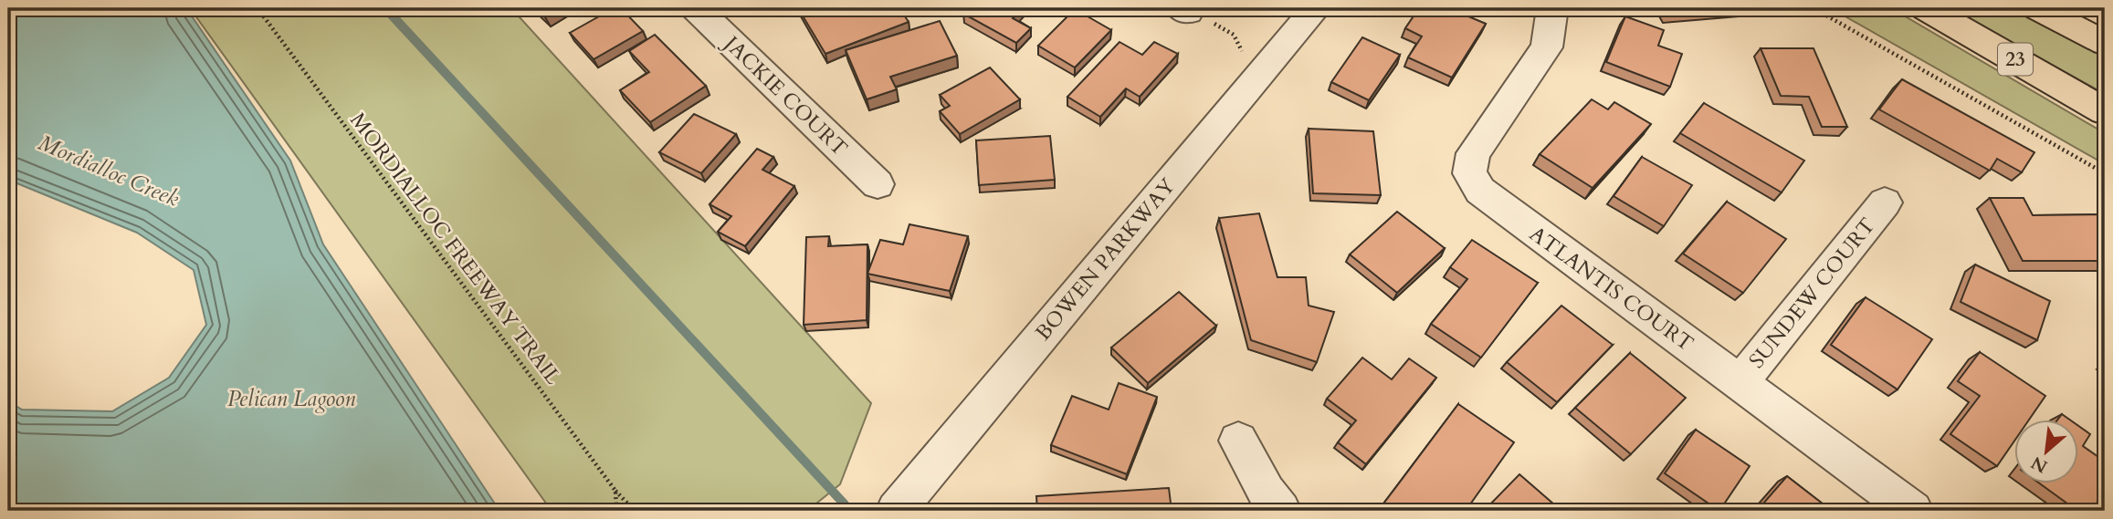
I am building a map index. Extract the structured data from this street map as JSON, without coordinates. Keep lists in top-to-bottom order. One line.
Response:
{"streets":{"main road":["23"],"street":["JACKIE COURT","BOWEN PARKWAY","ATLANTIS COURT","SUNDEW COURT"],"path":["MORDIALLOC FREEWAY TRAIL"]},"crossings":[["ATLANTIS COURT","SUNDEW COURT"]],"water":["Mordialloc Creek","Pelican Lagoon"],"north":"bottom left"}
